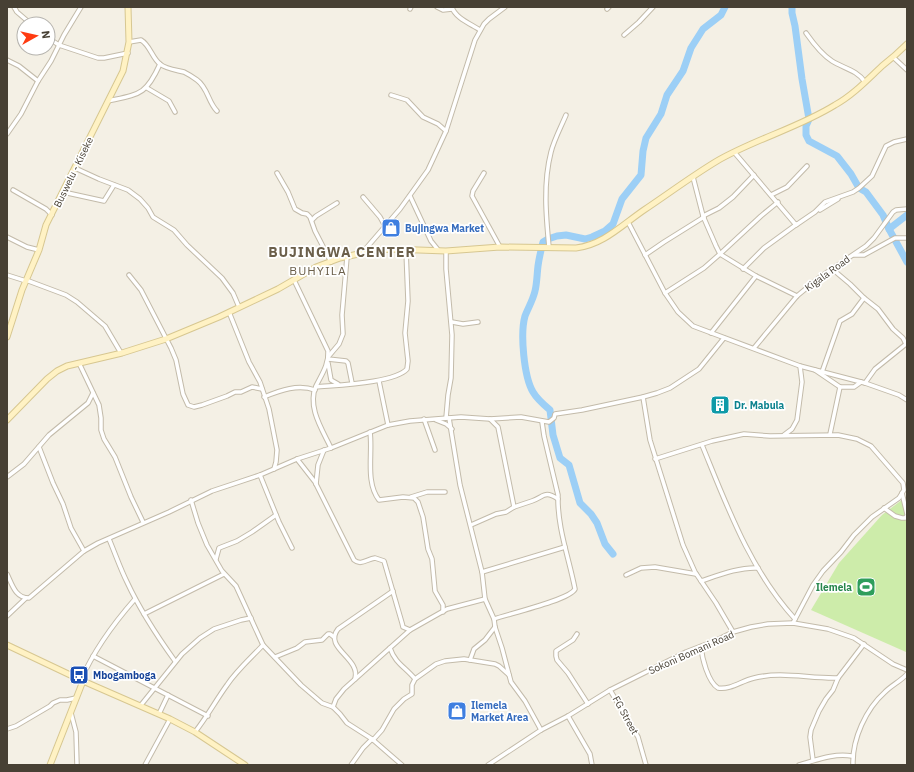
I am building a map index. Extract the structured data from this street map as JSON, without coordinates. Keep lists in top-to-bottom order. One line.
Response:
{"streets":{"street":["Buswelu - Kiseke","Kigala Road","Sokoni Bomani Road","FG Street"]},"crossings":[["Sokoni Bomani Road","FG Street"]],"districts":["BUJINGWA CENTER","BUHYILA"],"places":{"shop":["Bujingwa Market","Ilemela Market Area"],"building":["Dr. Mabula"],"sports":["Ilemela"],"bus stop":["Mbogamboga"]},"north":"right"}
